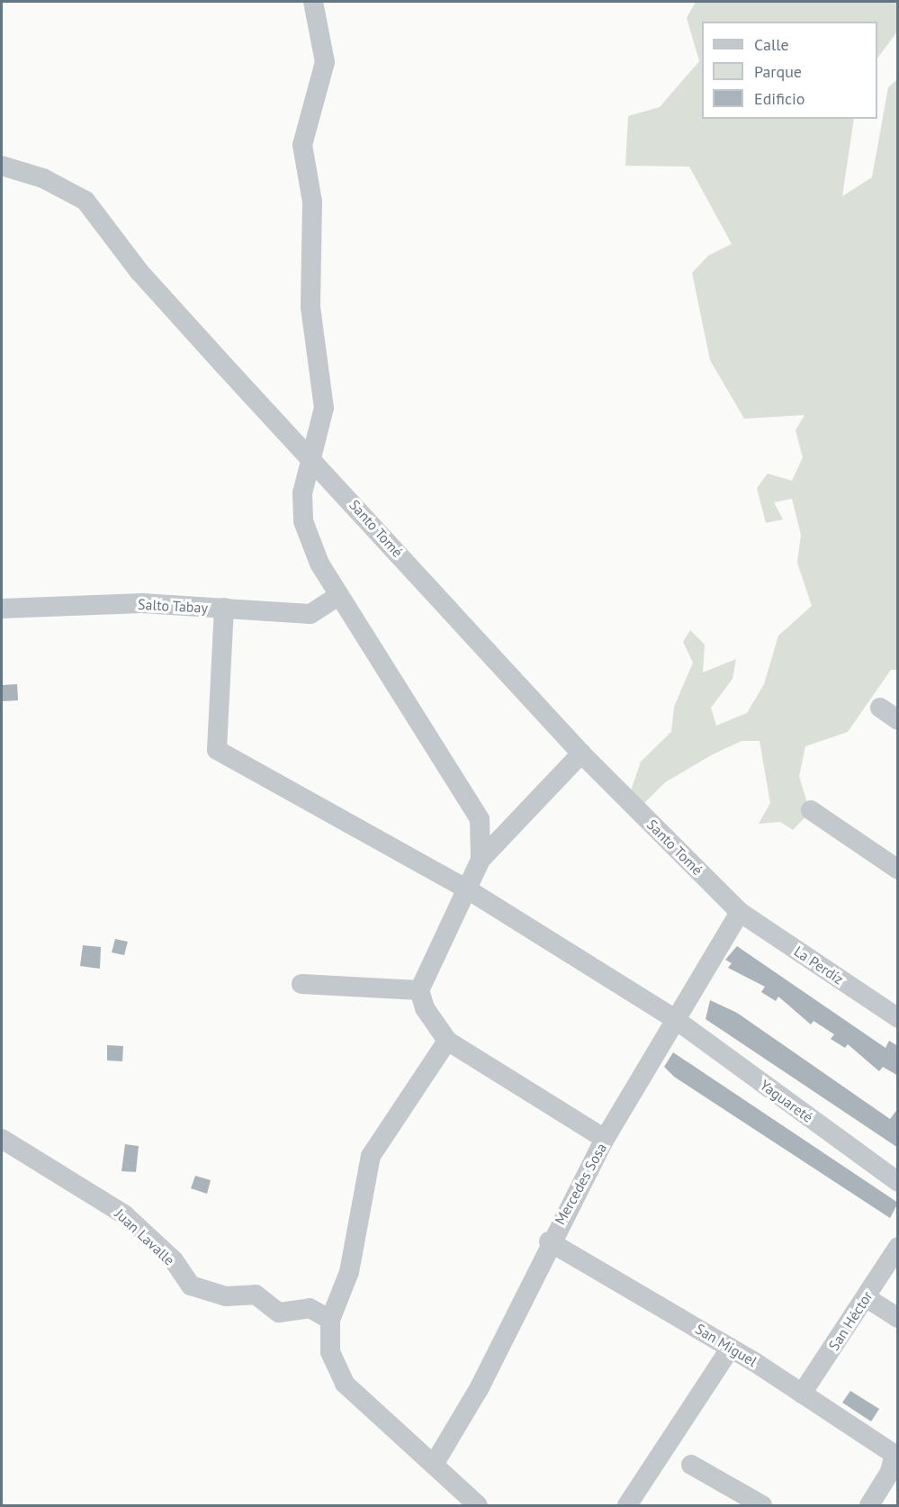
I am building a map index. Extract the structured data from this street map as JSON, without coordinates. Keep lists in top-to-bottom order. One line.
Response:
{"streets":{"street":["Santo Tomé","Salto Tabay","La Perdíz","Yaguareté","Mercedes Sosa","Juan Lavalle","San Héctor","San Miguel"]},"crossings":[["Santo Tomé","La Perdíz"],["Santo Tomé","Mercedes Sosa"],["Salto Tabay","Yaguareté"],["La Perdíz","Mercedes Sosa"],["Yaguareté","Mercedes Sosa"],["Mercedes Sosa","San Miguel"],["San Héctor","San Miguel"]],"legend":["Calle","Parque","Edificio"]}
